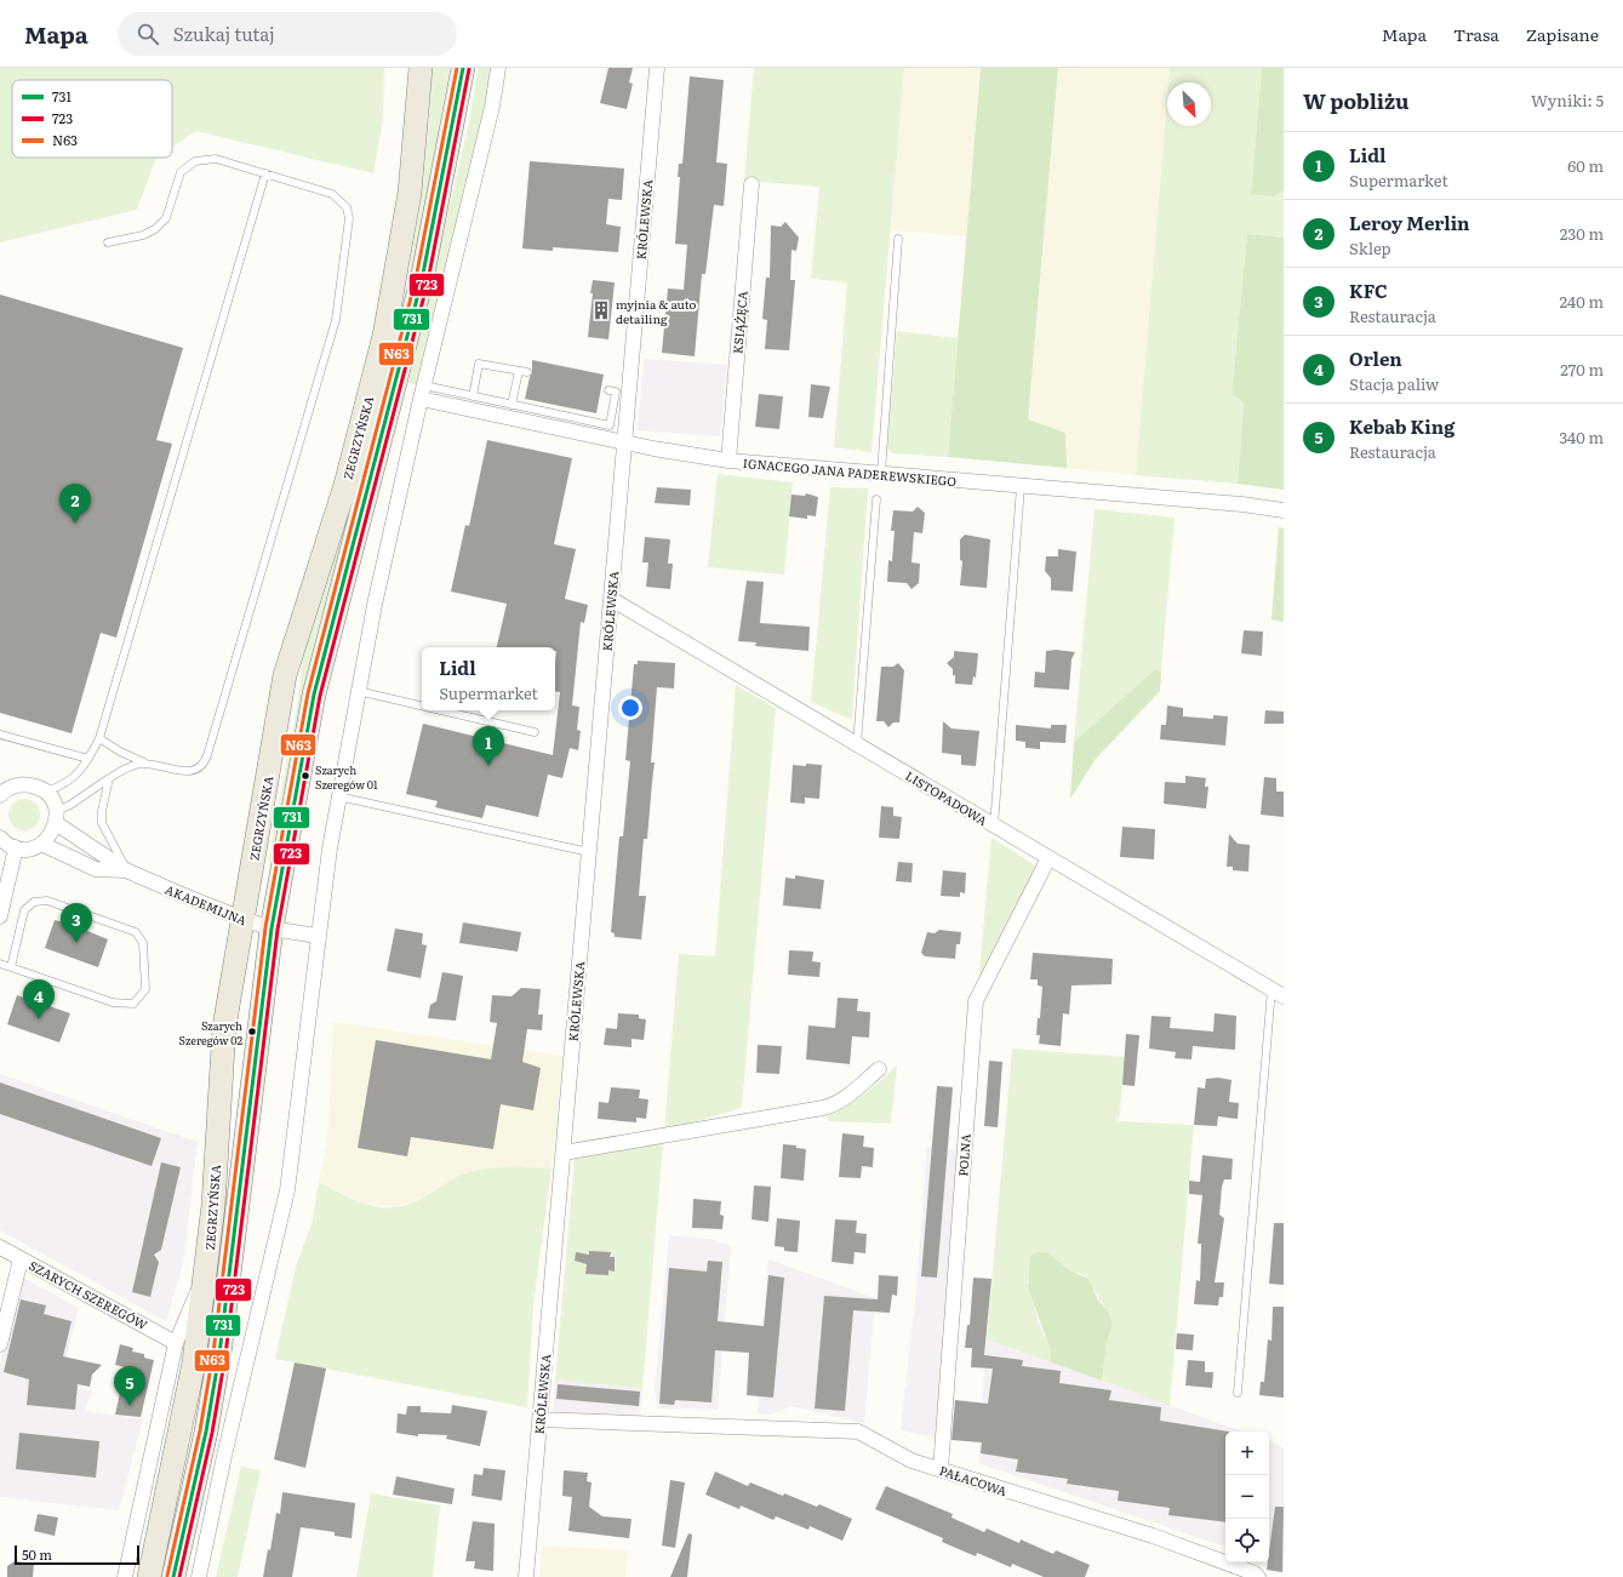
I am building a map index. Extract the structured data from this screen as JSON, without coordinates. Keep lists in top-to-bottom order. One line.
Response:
{"streets":{"main road":["ZEGRZYŃSKA"],"street":["KRÓLEWSKA","KSIĄŻĘCA","IGNACEGO JANA PADEREWSKIEGO","LISTOPADOWA","AKADEMIJNA","POLNA","SZARYCH SZEREGÓW","PAŁACOWA"]},"crossings":[["KRÓLEWSKA","IGNACEGO JANA PADEREWSKIEGO"],["KRÓLEWSKA","LISTOPADOWA"],["KRÓLEWSKA","PAŁACOWA"],["KSIĄŻĘCA","IGNACEGO JANA PADEREWSKIEGO"],["ZEGRZYŃSKA","AKADEMIJNA"],["LISTOPADOWA","POLNA"],["POLNA","PAŁACOWA"]],"places":{"building":["myjnia & auto detailing"],"other":["Szarych Szeregów 01","Szarych Szeregów 02"]},"lines":["transit line 731","transit line N63","transit line 723"],"legend":["731","723","N63"],"scale_bar":"50 m","north":"bottom right","page":{"header":"Mapa","search":"Szukaj tutaj","nav":["Mapa","Trasa","Zapisane"],"heading":["W pobliżu","Wyniki: 5"],"list":[{"mark":"1","name":"Lidl","note":"Supermarket","value":"60 m"},{"mark":"2","name":"Leroy Merlin","note":"Sklep","value":"230 m"},{"mark":"3","name":"KFC","note":"Restauracja","value":"240 m"},{"mark":"4","name":"Orlen","note":"Stacja paliw","value":"270 m"},{"mark":"5","name":"Kebab King","note":"Restauracja","value":"340 m"}],"pins":["2","1","3","4","5"],"popup":["Lidl","Supermarket"],"map_buttons":["+","−"],"scale":"50 m"}}
